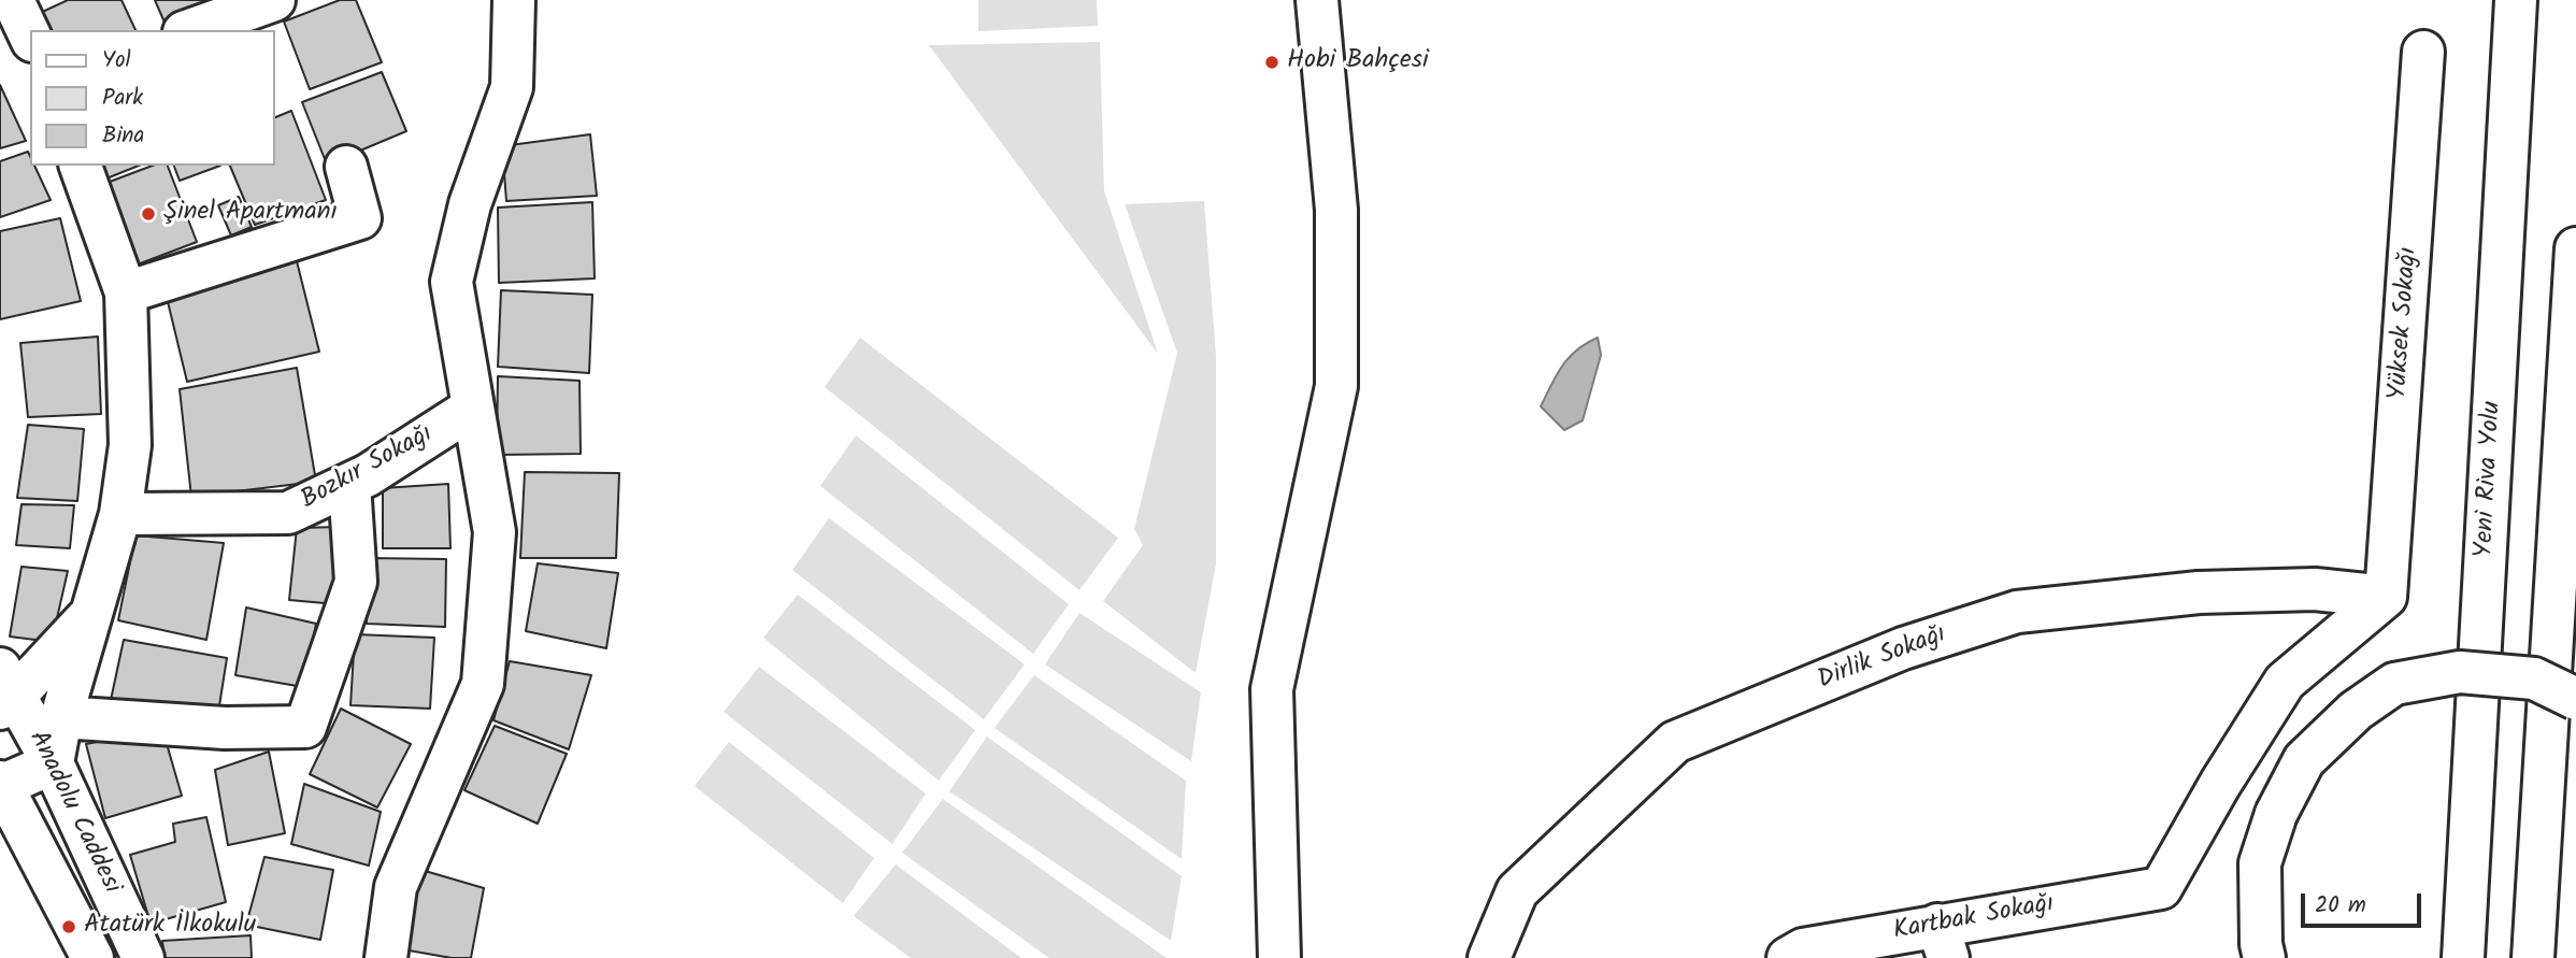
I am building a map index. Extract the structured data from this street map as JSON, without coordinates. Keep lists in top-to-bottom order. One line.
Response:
{"streets":{"main road":["Yüksek Sokağı","Bozkır Sokağı","Yeni Riva Yolu","Dirlik Sokağı","Anadolu Caddesi","Kartbak Sokağı"]},"crossings":[["Yüksek Sokağı","Dirlik Sokağı"],["Yüksek Sokağı","Kartbak Sokağı"],["Dirlik Sokağı","Kartbak Sokağı"]],"places":["Hobi Bahçesi","Şinel Apartmanı","Atatürk İlkokulu"],"legend":["Yol","Park","Bina"],"scale_bar":"20 m"}
